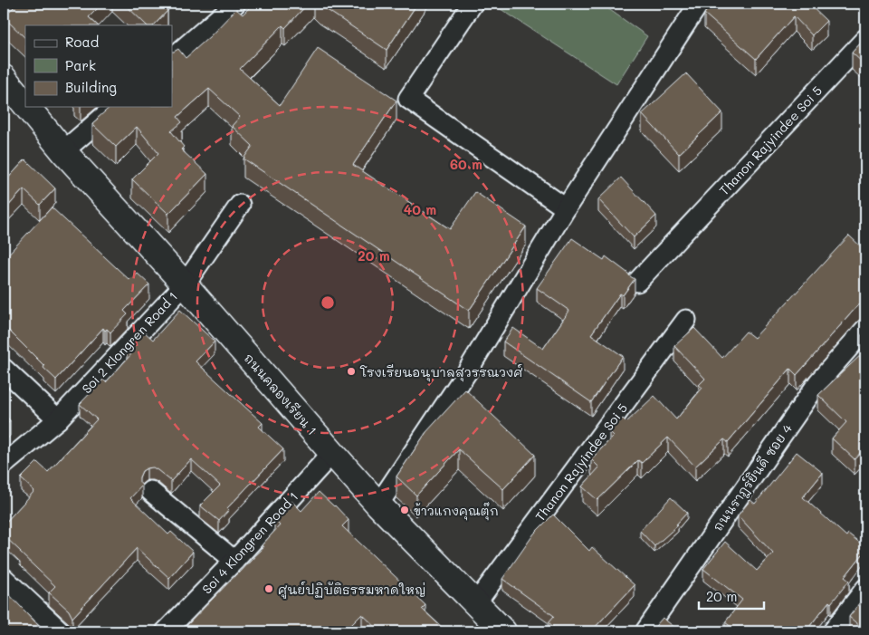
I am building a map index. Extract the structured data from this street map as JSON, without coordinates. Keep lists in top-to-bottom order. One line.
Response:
{"streets":{"street":["Thanon Rajyindee Soi 5","Soi 2 Klongren Road 1","ถนนคลองเรียน 1","ถนนราฎร์ยินดี ซอย 4","Soi 4 Klongren Road 1"]},"crossings":[["Thanon Rajyindee Soi 5","ถนนคลองเรียน 1"],["Soi 2 Klongren Road 1","ถนนคลองเรียน 1"],["ถนนคลองเรียน 1","Soi 4 Klongren Road 1"]],"places":["โรงเรียนอนุบาลสุวรรณวงศ์","ข้าวแกงคุณตุ๊ก","ศูนย์ปฏิบัติธรรมหาดใหญ่"],"legend":["Road","Park","Building"],"scale_bar":"20 m","rings":["60 m","40 m","20 m"]}
